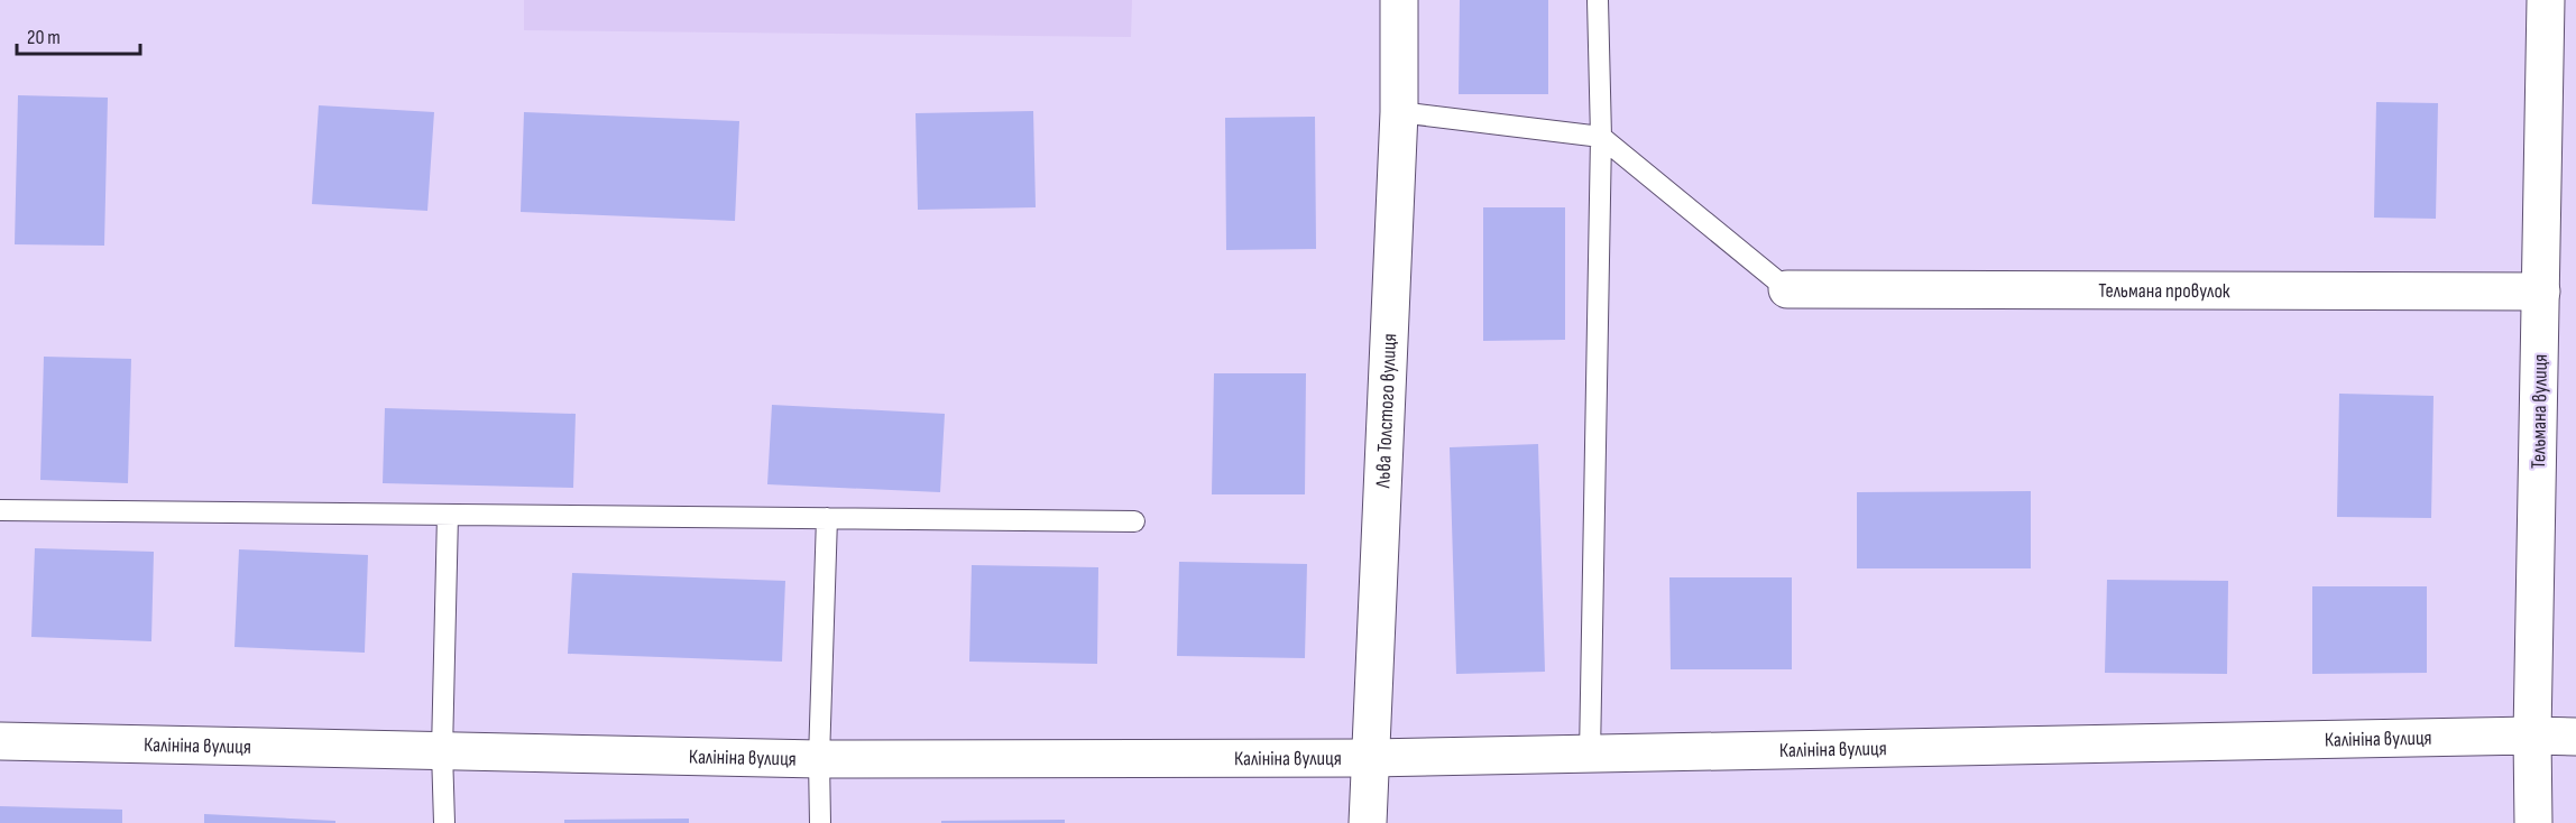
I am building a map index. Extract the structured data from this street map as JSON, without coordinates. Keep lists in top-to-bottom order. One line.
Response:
{"streets":{"street":["Тельмана провулок","Льва Толстого вулиця","Тельмана вулиця","Калініна вулиця"]},"crossings":[["Тельмана провулок","Тельмана вулиця"],["Льва Толстого вулиця","Калініна вулиця"],["Тельмана вулиця","Калініна вулиця"]],"scale_bar":"20 m"}
